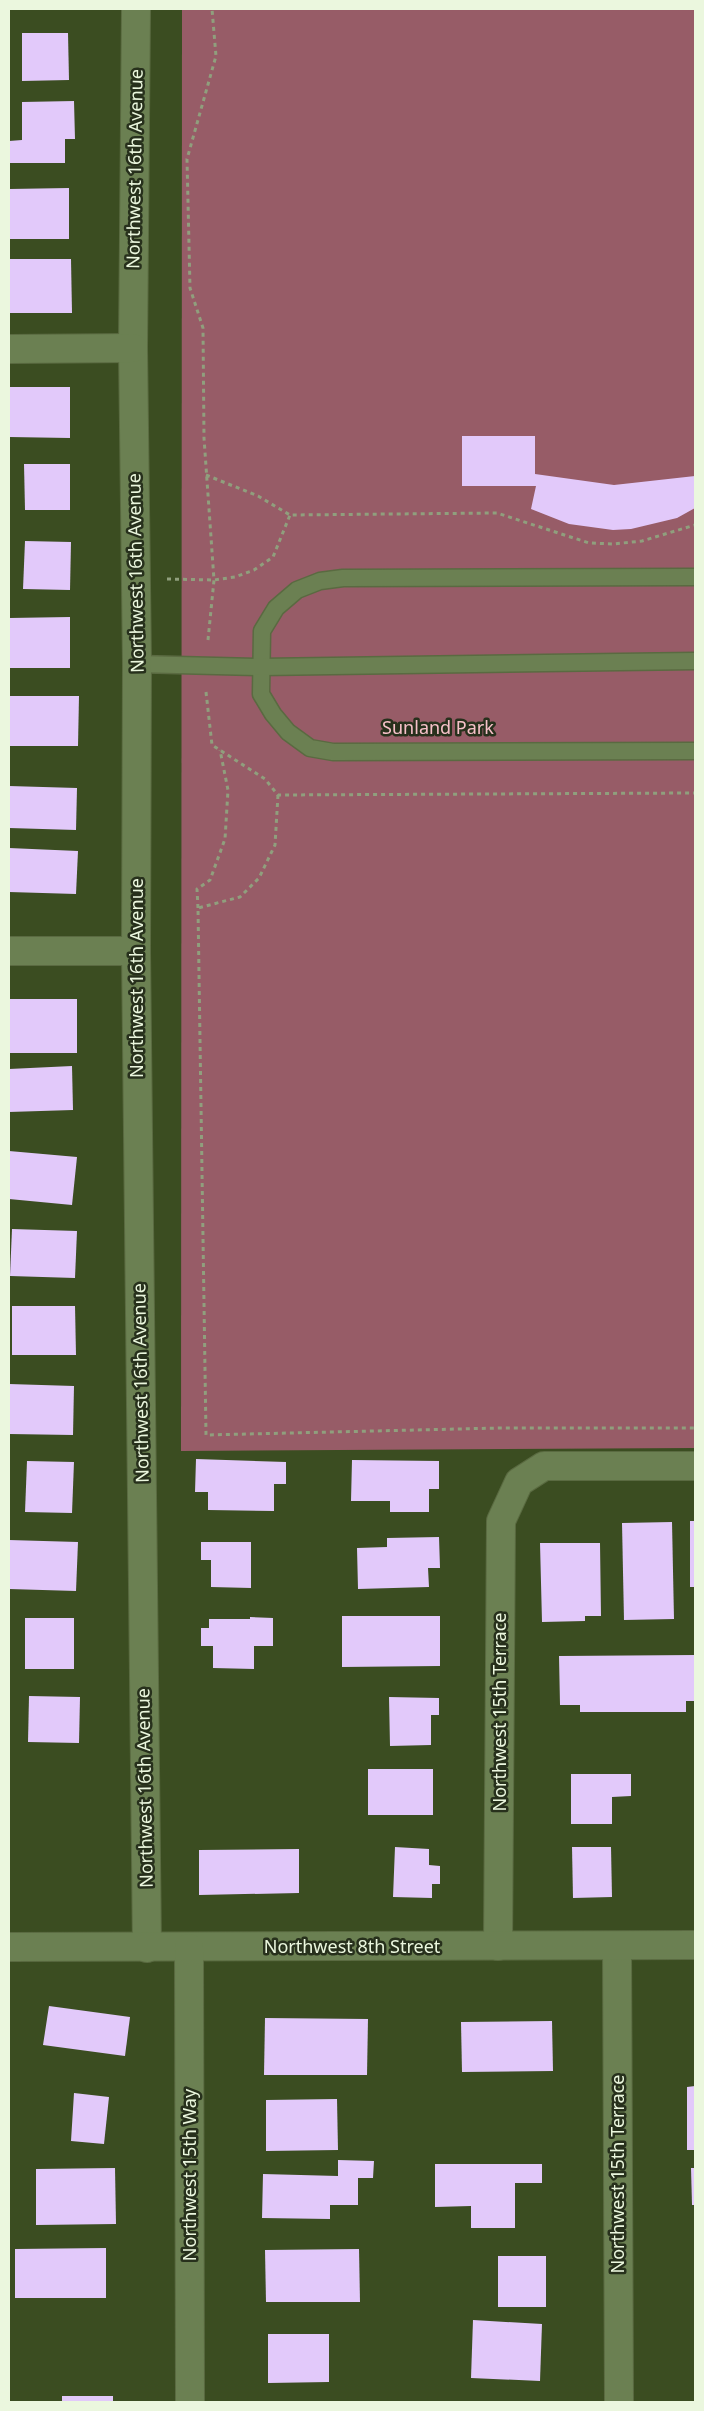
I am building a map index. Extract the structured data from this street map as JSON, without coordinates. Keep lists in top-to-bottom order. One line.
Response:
{"streets":{"street":["Northwest 16th Avenue","Northwest 15th Terrace","Northwest 8th Street","Northwest 15th Way"]},"crossings":[["Northwest 16th Avenue","Northwest 8th Street"],["Northwest 15th Terrace","Northwest 8th Street"],["Northwest 8th Street","Northwest 15th Way"]],"parks":["Sunland Park"]}
